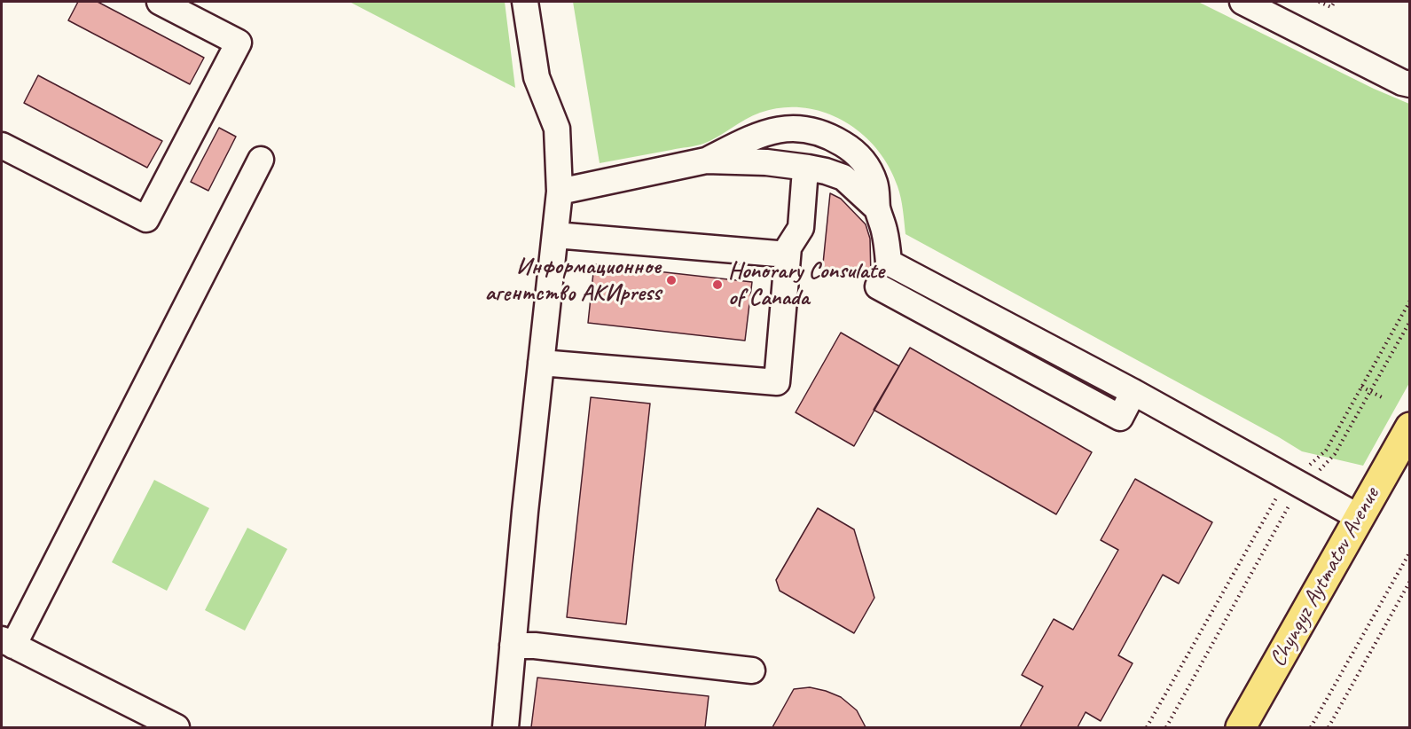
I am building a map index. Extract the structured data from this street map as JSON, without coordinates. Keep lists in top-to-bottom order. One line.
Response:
{"streets":{"main road":["Chyngyz Aytmatov Avenue"]},"places":["Информационное агентство АКИpress","Honorary Consulate of Canada"]}
